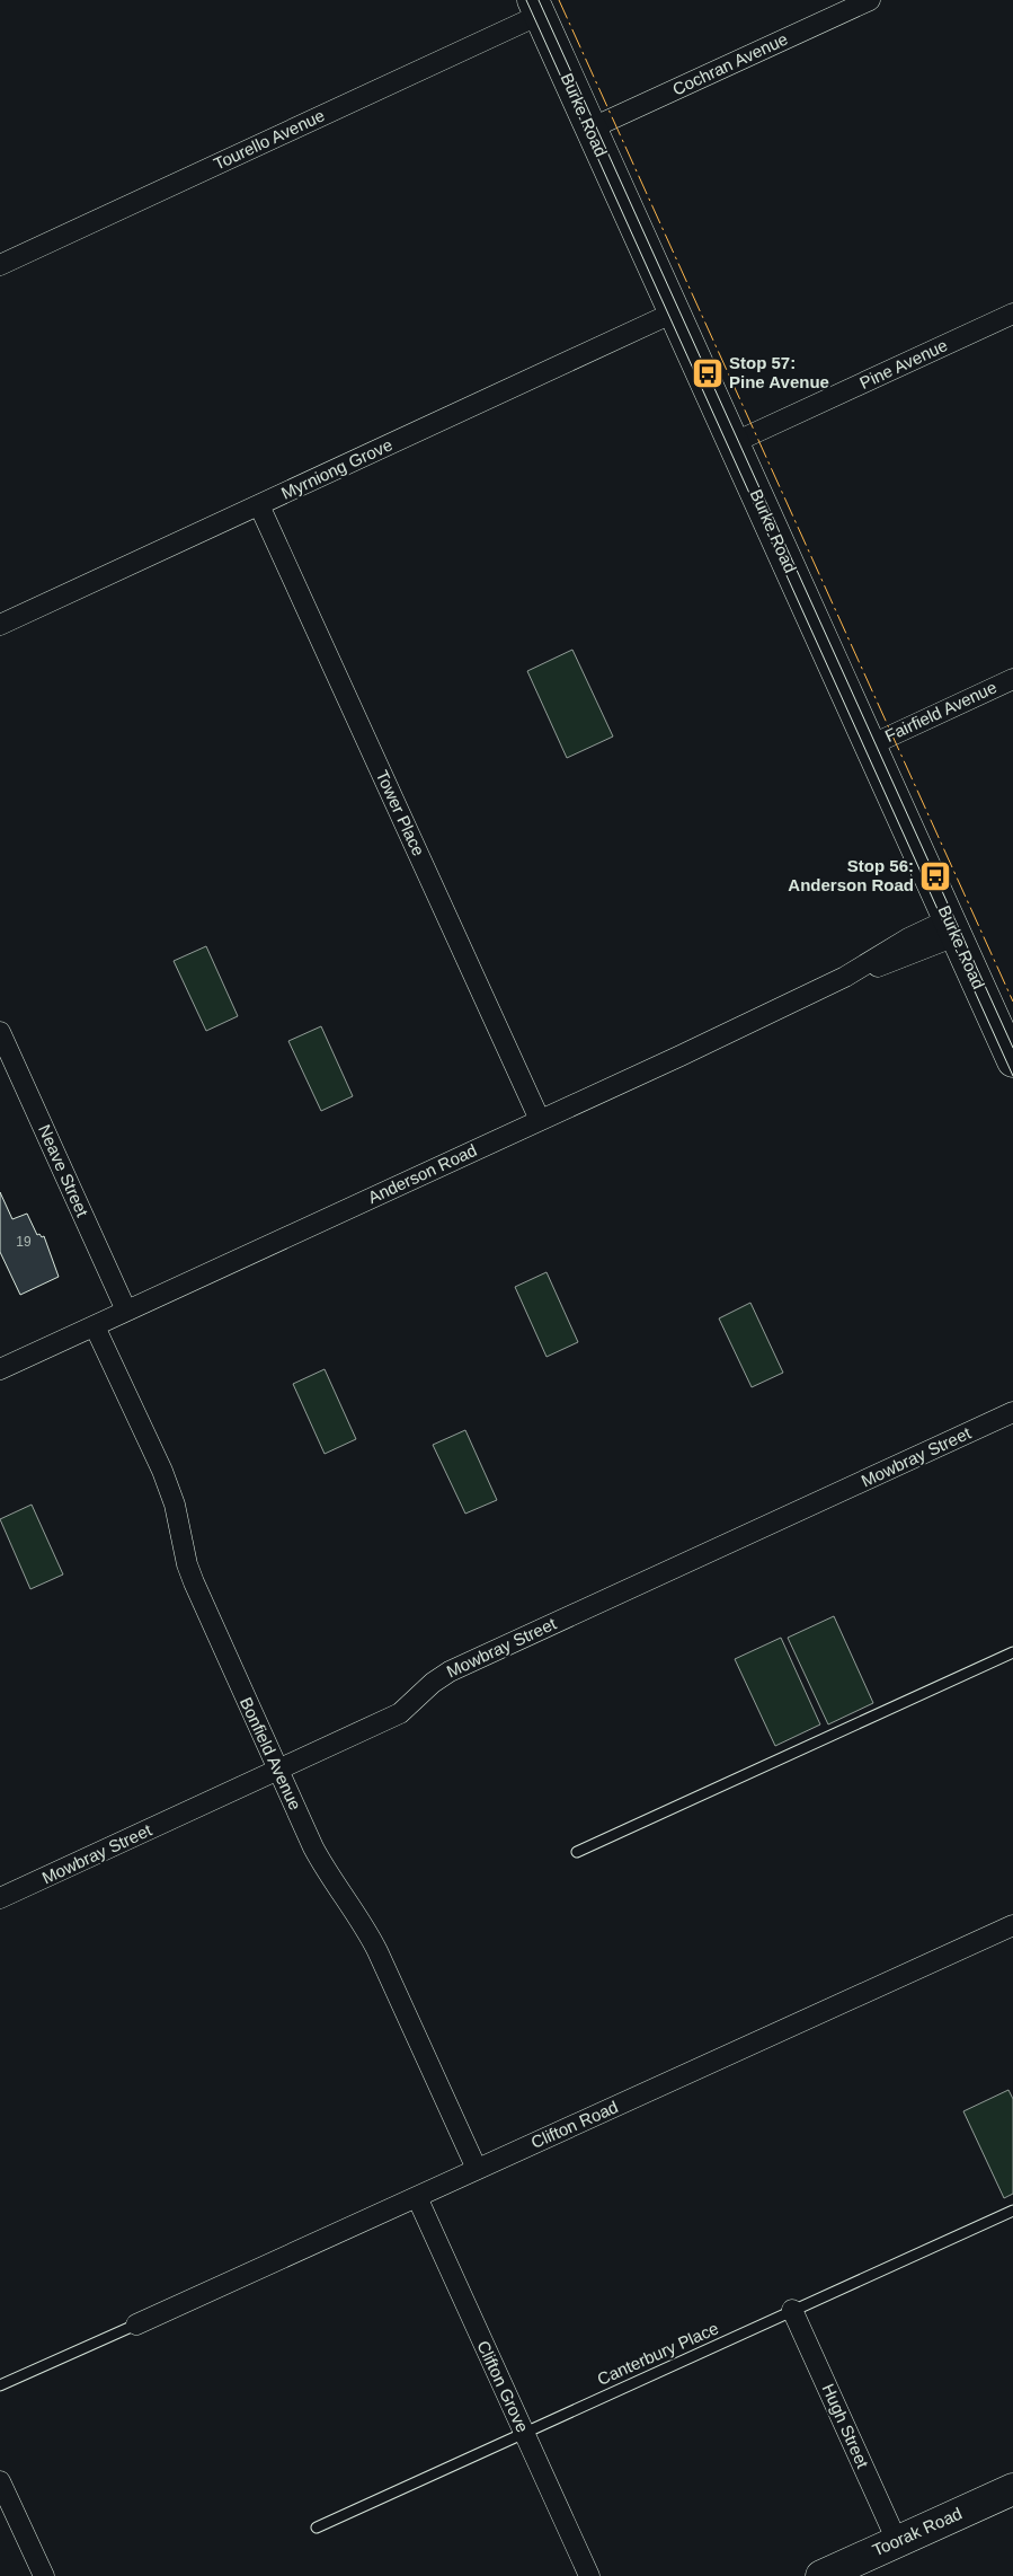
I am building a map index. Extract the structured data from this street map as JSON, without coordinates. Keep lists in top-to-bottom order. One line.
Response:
{"streets":{"main road":["Burke Road","Toorak Road"],"street":["Cochran Avenue","Tourello Avenue","Pine Avenue","Myrniong Grove","Fairfield Avenue","Tower Place","Neave Street","Anderson Road","Mowbray Street","Bonfield Avenue","Clifton Road","Clifton Grove","Hugh Street"],"lane":["Canterbury Place"]},"crossings":[["Cochran Avenue","Burke Road"],["Burke Road","Tourello Avenue"],["Burke Road","Pine Avenue"],["Burke Road","Myrniong Grove"],["Burke Road","Fairfield Avenue"],["Burke Road","Anderson Road"],["Myrniong Grove","Tower Place"],["Tower Place","Anderson Road"],["Neave Street","Anderson Road"],["Anderson Road","Bonfield Avenue"],["Mowbray Street","Bonfield Avenue"],["Bonfield Avenue","Clifton Road"],["Clifton Road","Clifton Grove"],["Canterbury Place","Clifton Grove"],["Canterbury Place","Hugh Street"],["Hugh Street","Toorak Road"]],"places":{"bus stop":["Stop 57: Pine Avenue","Stop 56: Anderson Road"]},"house_numbers":["19"]}
